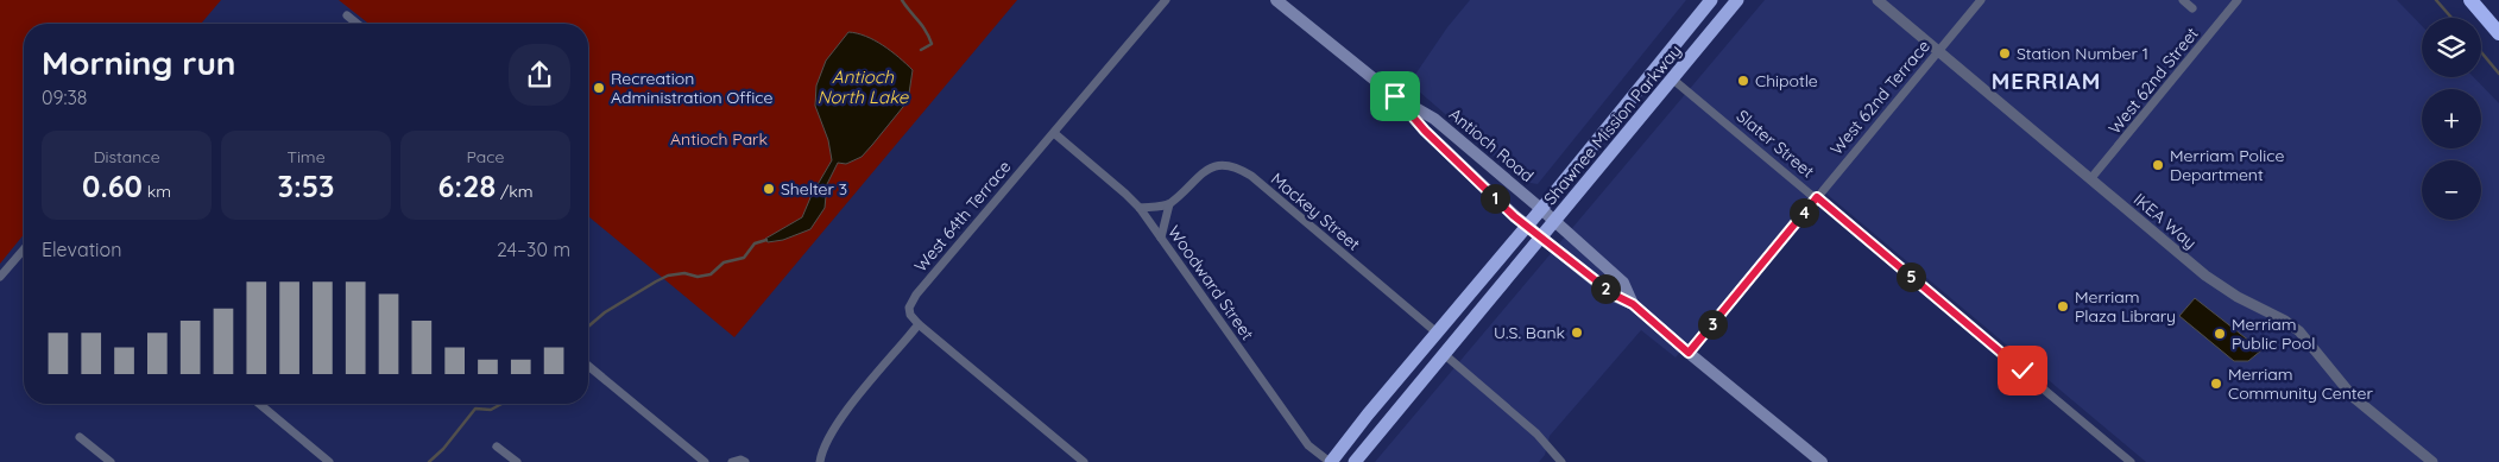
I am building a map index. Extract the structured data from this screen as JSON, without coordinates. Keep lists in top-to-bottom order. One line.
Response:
{"streets":{"highway":["Shawnee Mission Parkway"],"main road":["Antioch Road"],"street":["West 62nd Street","West 62nd Terrace","Slater Street","Mackey Street","West 64th Terrace","IKEA Way","Woodward Street"]},"crossings":[["West 62nd Street","IKEA Way"],["West 62nd Terrace","Slater Street"],["West 62nd Terrace","Antioch Road"],["West 62nd Terrace","IKEA Way"],["Shawnee Mission Parkway","Slater Street"],["Shawnee Mission Parkway","Antioch Road"],["Shawnee Mission Parkway","Mackey Street"],["Shawnee Mission Parkway","Woodward Street"],["West 64th Terrace","Woodward Street"]],"districts":["MERRIAM"],"water":["Antioch North Lake"],"parks":["Antioch Park"],"places":["Station Number 1","Chipotle","Recreation Administration Office","Merriam Police Department","Shelter 3","Merriam Plaza Library","U.S. Bank","Merriam Public Pool","Merriam Community Center"],"page":{"map_buttons":["+","−"],"heading":["Morning run","09:38"],"stats":[["Distance","0.60 km"],["Time","3:53"],["Pace","6:28 /km"]],"pins":["1","4","5","2","3"],"chart":["Elevation","24–30 m"]}}
